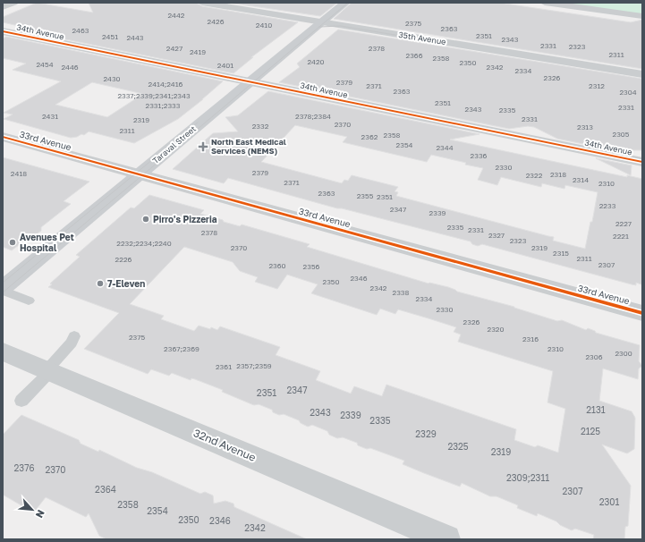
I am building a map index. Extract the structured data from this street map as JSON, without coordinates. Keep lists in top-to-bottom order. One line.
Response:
{"streets":{"street":["34th Avenue","35th Avenue","33rd Avenue","Taraval Street","32nd Avenue"]},"crossings":[["34th Avenue","Taraval Street"],["35th Avenue","Taraval Street"],["33rd Avenue","Taraval Street"]],"places":{"health":["North East Medical Services (NEMS)"],"other":["Pirro's Pizzeria","Avenues Pet Hospital","7-Eleven"]},"house_numbers":["2442","2426","2375","2410","2363","2463","2351","2451","2443","2343","2331","2323","2427","2378","2419","2311","2366","2358","2420","2350","2454","2401","2446","2342","2334","2326","2430","2379","2414;2416","2371","2312","2363","2304","2337;2339;2341;2343","2351","2331;2333","2331","2343","2335","2431","2378;2384","2331","2319","2370","2332","2313","2311","2305","2358","2362","2354","2344","2336","2330","2379","2418","2318","2322","2314","2371","2310","2363","2355","2351","2233","2347","2339","2227","2335","2331","2378","2327","2221","2323","2232;2234;2240","2370","2319","2315","2311","2226","2307","2360","2356","2346","2350","2342","2338","2334","2330","2326","2320","2375","2316","2367;2369","2310","2300","2306","2357;2359","2361","2347","2351","2131","2343","2339","2335","2125","2329","2325","2319","2376","2370","2309;2311","2364","2307","2301","2358","2354","2350","2346","2342"],"north":"bottom right"}
